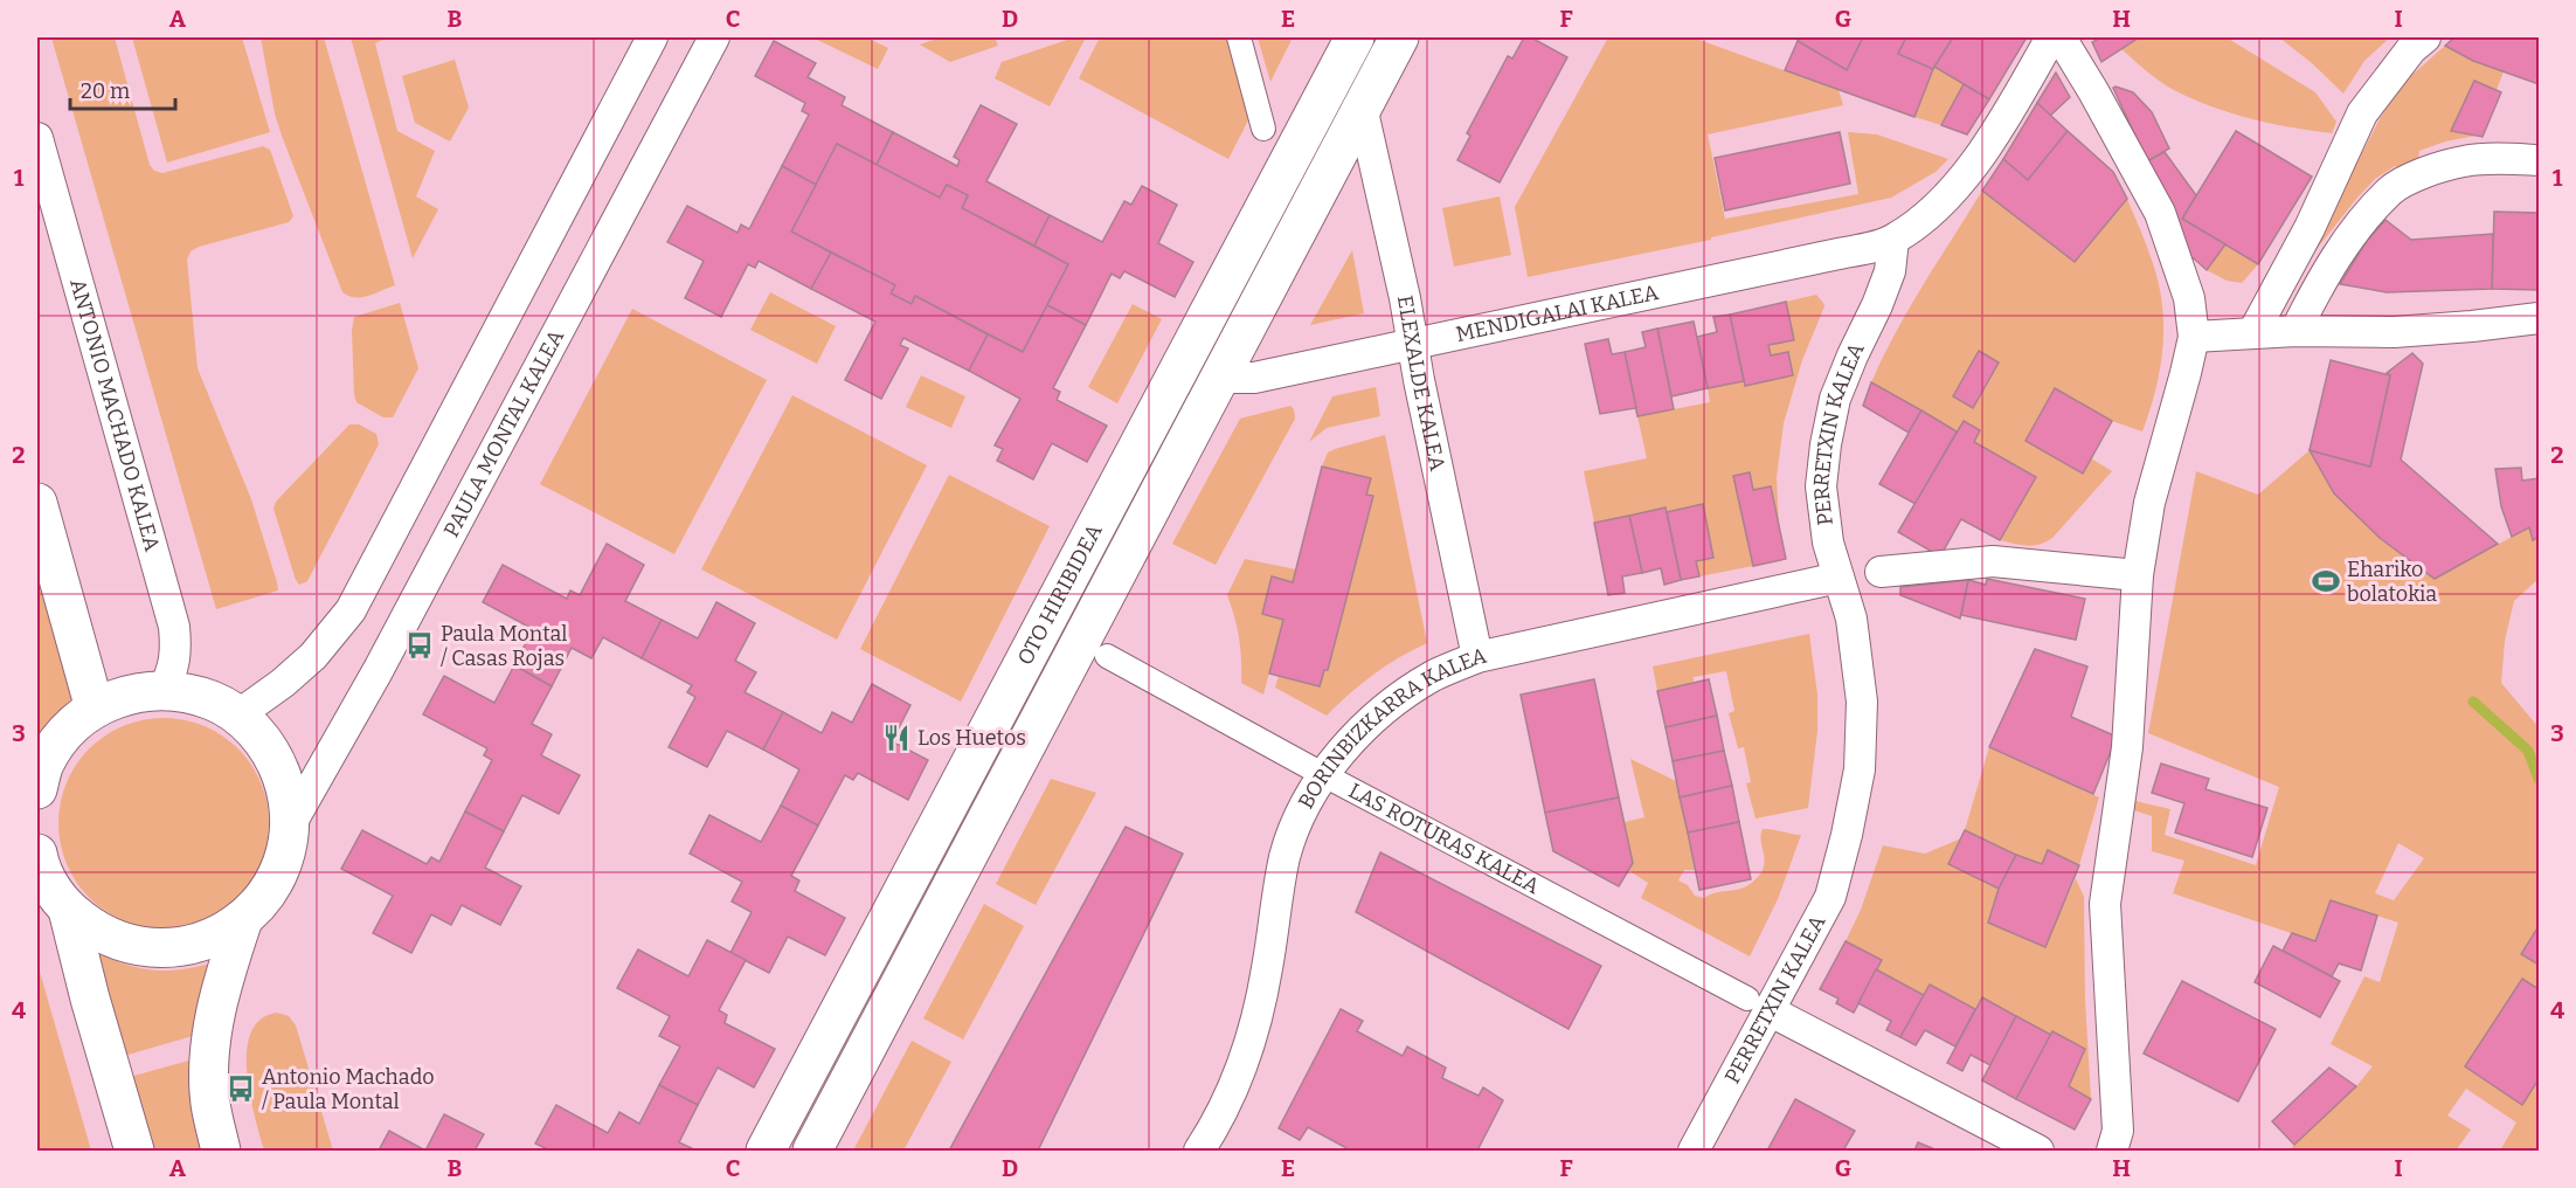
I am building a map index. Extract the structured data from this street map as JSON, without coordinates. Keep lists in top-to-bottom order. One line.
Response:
{"streets":{"main road":["OTO HIRIBIDEA"],"street":["MENDIGALAI KALEA","ELEXALDE KALEA","ANTONIO MACHADO KALEA","PAULA MONTAL KALEA","PERRETXIN KALEA","BORINBIZKARRA KALEA","LAS ROTURAS KALEA"]},"crossings":[["MENDIGALAI KALEA","ELEXALDE KALEA"],["MENDIGALAI KALEA","PERRETXIN KALEA"],["MENDIGALAI KALEA","OTO HIRIBIDEA"],["ELEXALDE KALEA","OTO HIRIBIDEA"],["ELEXALDE KALEA","BORINBIZKARRA KALEA"],["PERRETXIN KALEA","BORINBIZKARRA KALEA"],["PERRETXIN KALEA","LAS ROTURAS KALEA"],["BORINBIZKARRA KALEA","LAS ROTURAS KALEA"]],"places":{"sports":["Ehariko bolatokia"],"bus stop":["Paula Montal / Casas Rojas","Antonio Machado / Paula Montal"],"restaurant":["Los Huetos"]},"scale_bar":"20 m","grid":{"columns":["A","B","C","D","E","F","G","H","I"],"rows":["1","2","3","4"]}}
